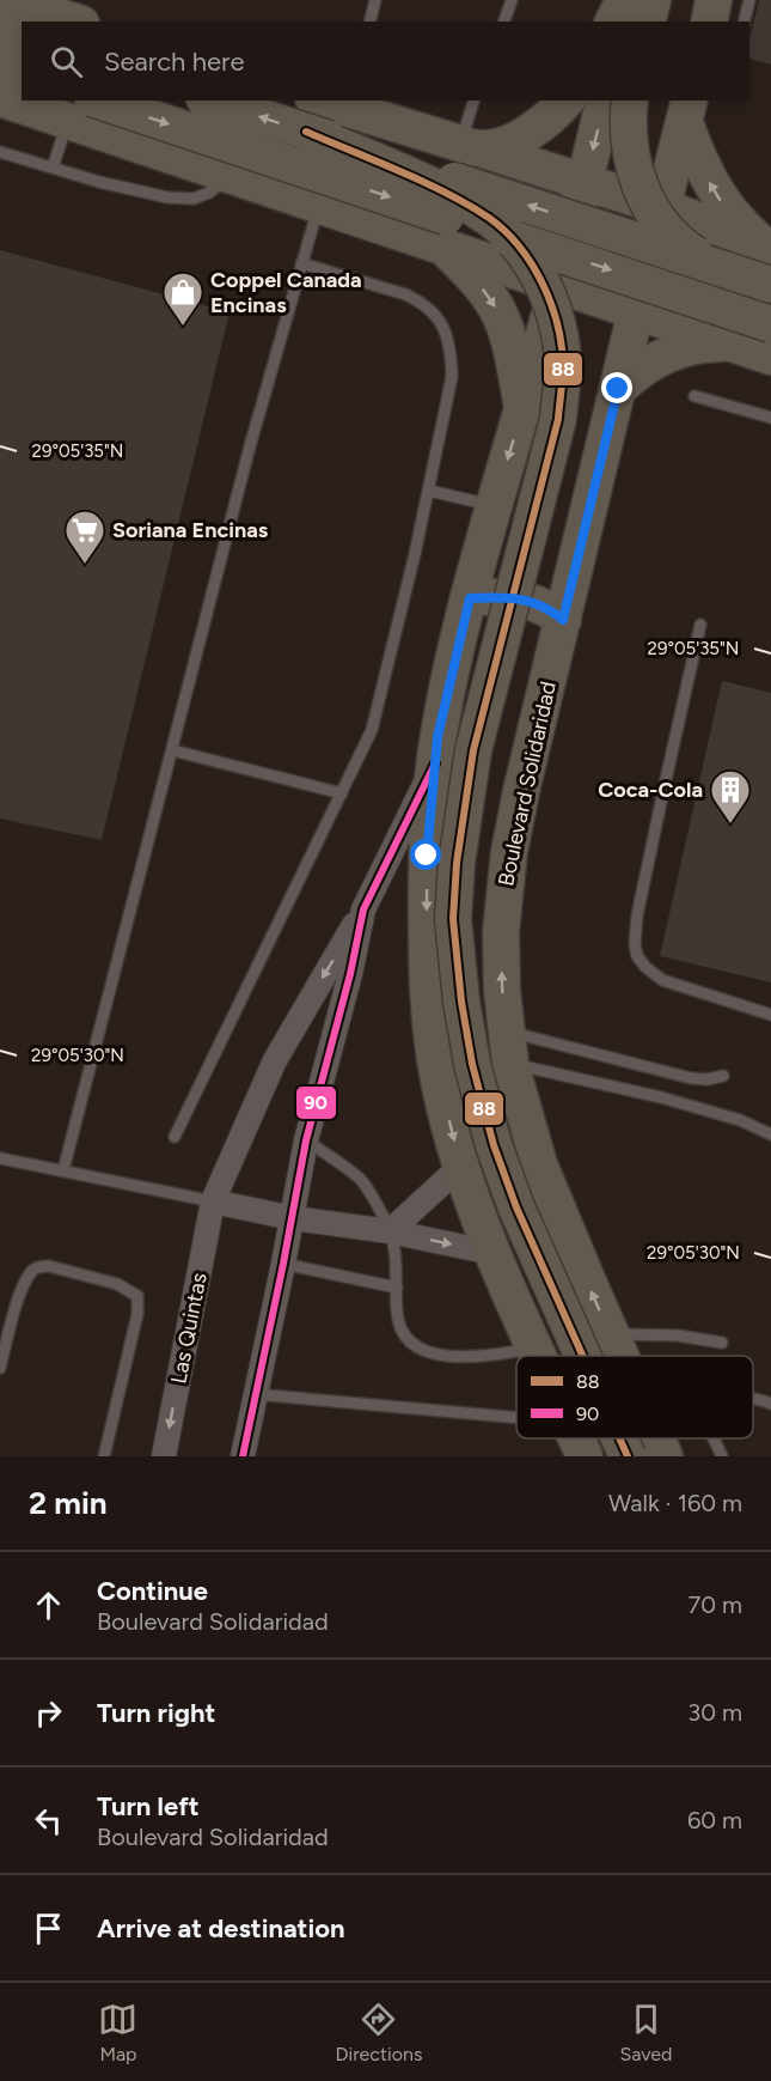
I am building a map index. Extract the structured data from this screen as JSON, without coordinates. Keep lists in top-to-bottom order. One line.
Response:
{"streets":{"main road":["Boulevard Solidaridad"],"street":["Las Quintas"]},"places":{"shop":["Coppel Canada Encinas"],"supermarket":["Soriana Encinas"],"building":["Coca-Cola"]},"lines":["transit line 88","transit line 90"],"legend":["88","90"],"page":{"search":"Search here","heading":["2 min","Walk · 160 m"],"list":[["Continue","Boulevard Solidaridad","70 m"],["Turn right","30 m"],["Turn left","Boulevard Solidaridad","60 m"],"Arrive at destination"],"nav":["Map","Directions","Saved"]},"coordinates":["29°05'35\"N","29°05'30\"N"]}
